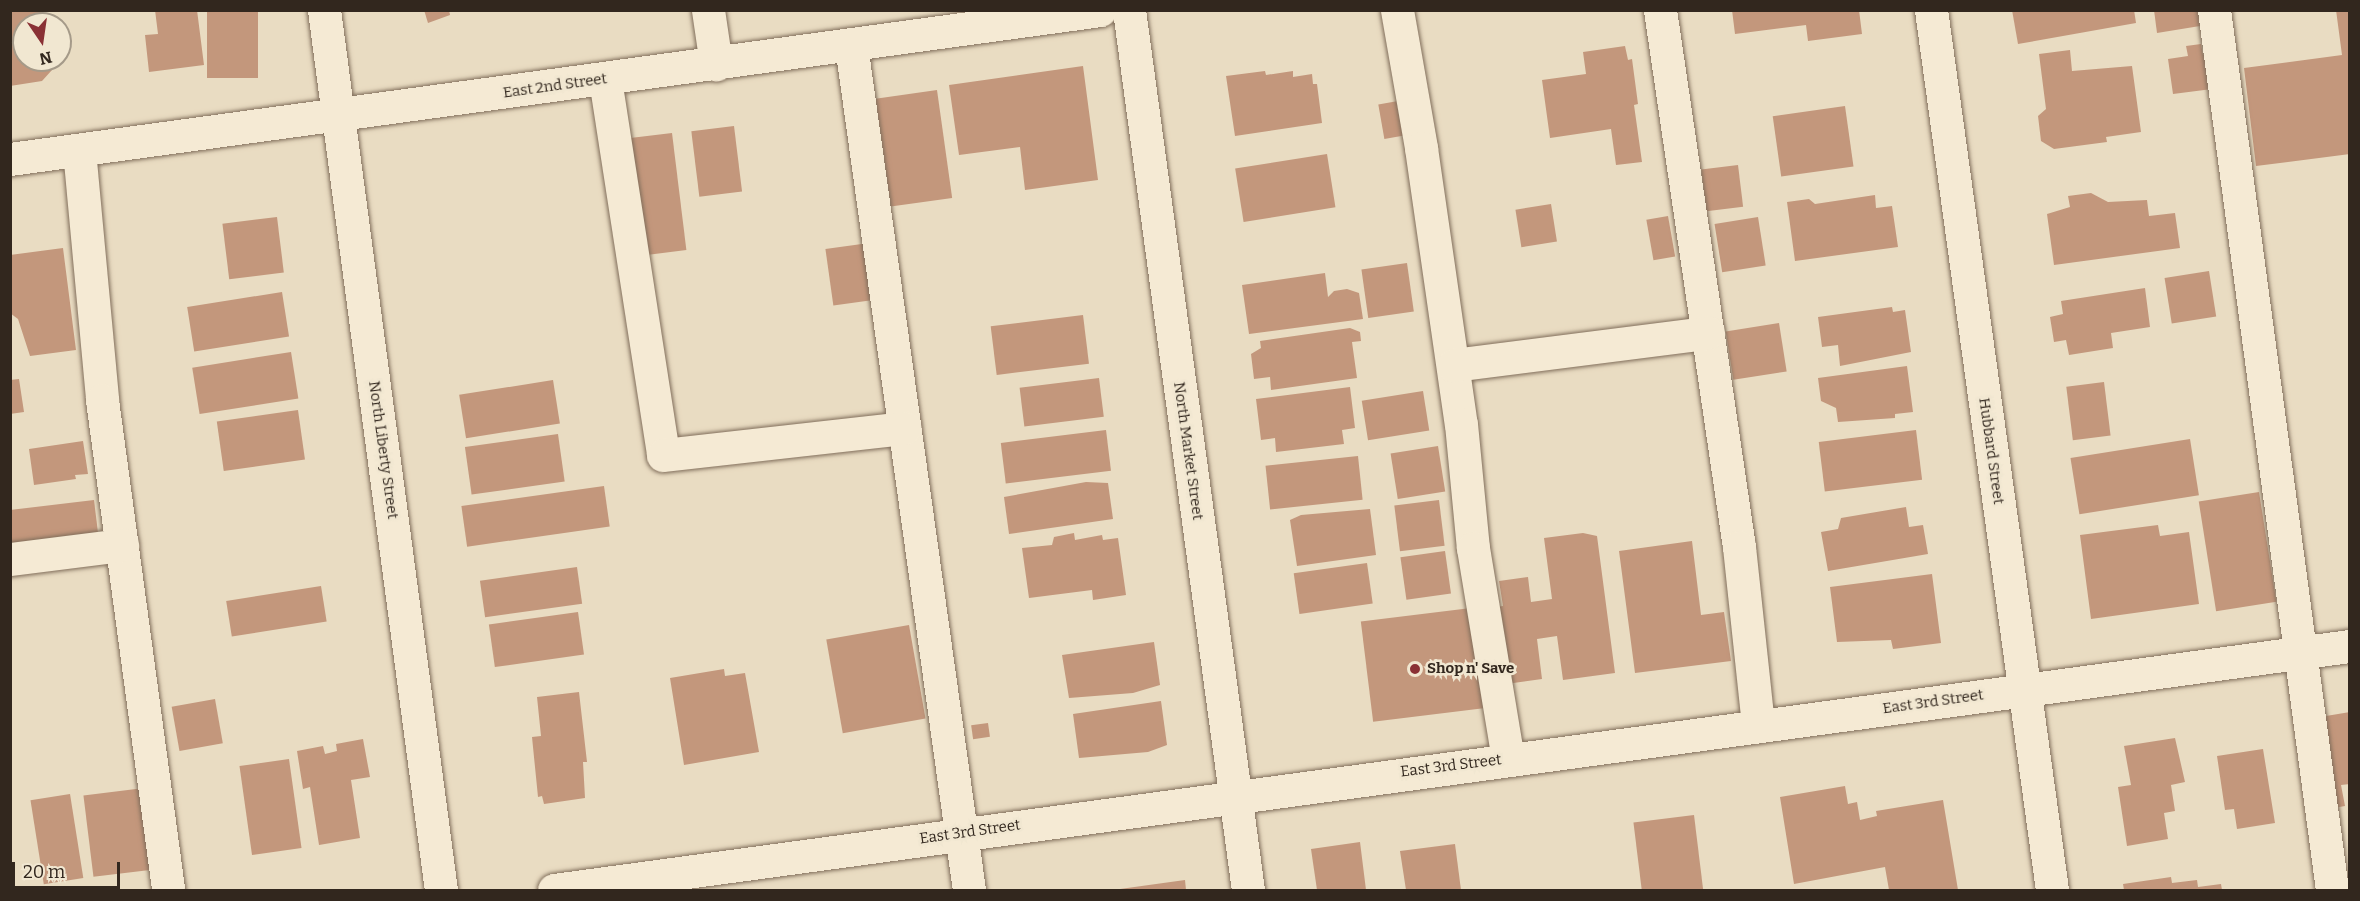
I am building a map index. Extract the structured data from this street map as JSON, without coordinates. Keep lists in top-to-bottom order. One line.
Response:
{"streets":{"street":["East 2nd Street","North Liberty Street","North Market Street","Hubbard Street","East 3rd Street"]},"crossings":[["East 2nd Street","North Liberty Street"],["North Market Street","East 3rd Street"],["Hubbard Street","East 3rd Street"]],"places":["Shop n' Save"],"scale_bar":"20 m","north":"bottom"}
